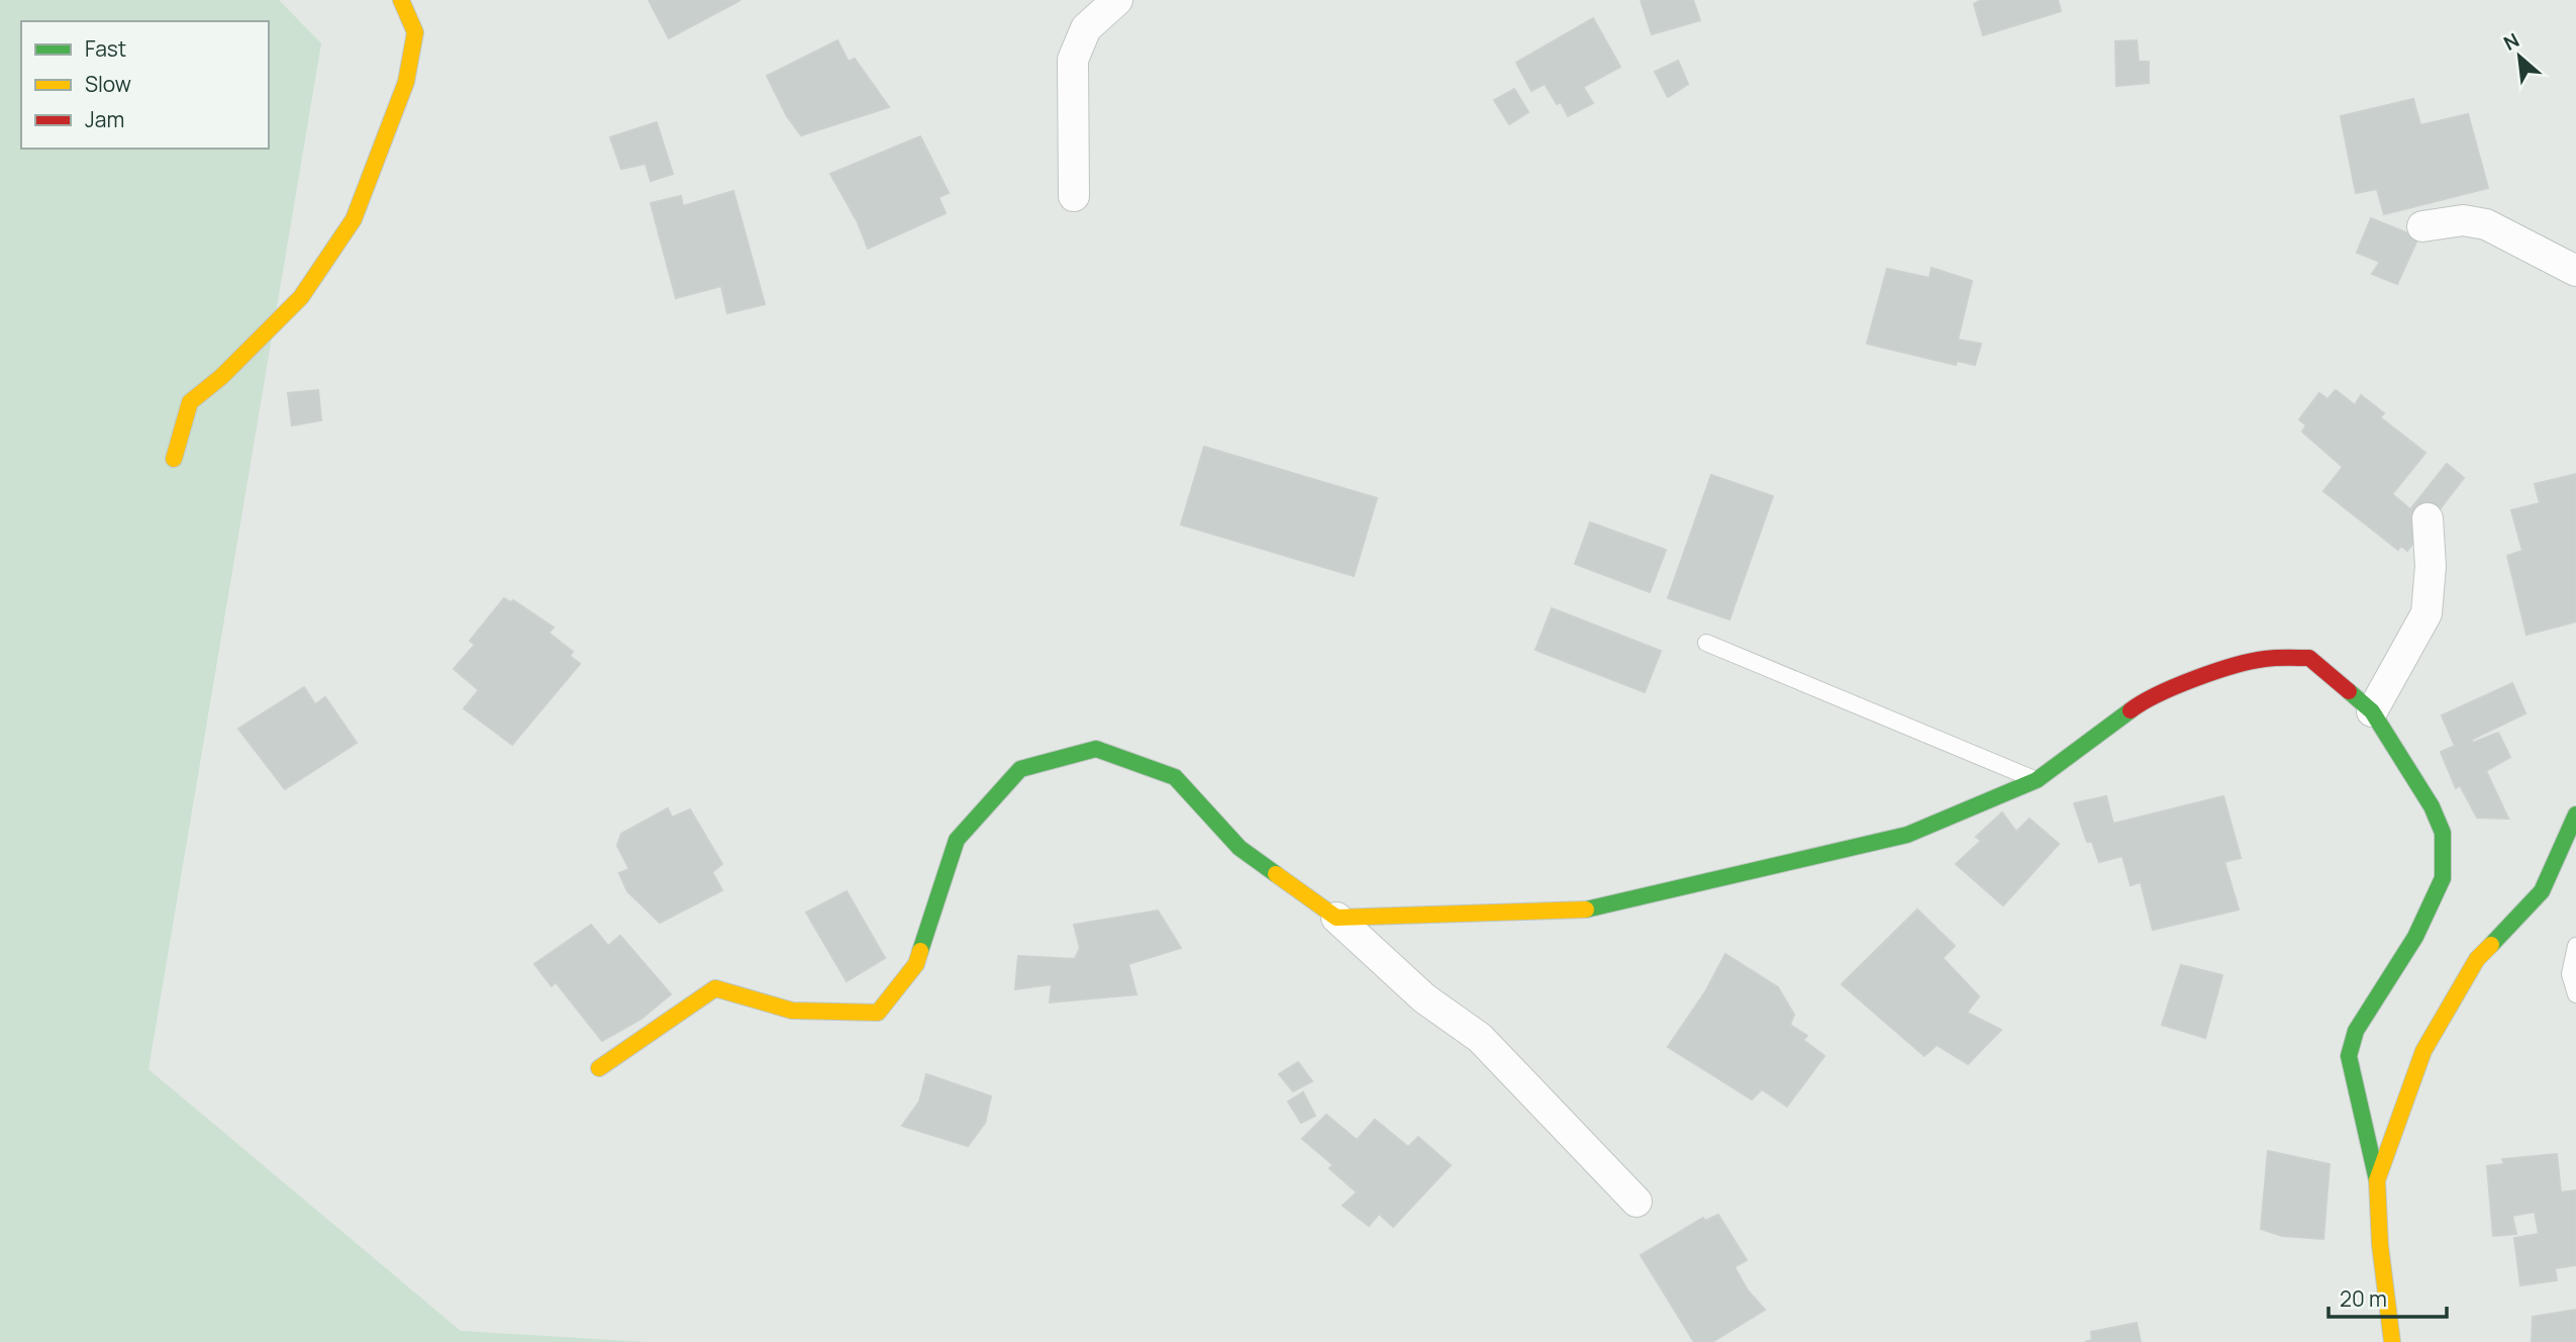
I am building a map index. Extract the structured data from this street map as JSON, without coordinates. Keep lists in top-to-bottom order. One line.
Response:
{"legend":["Fast","Slow","Jam"],"scale_bar":"20 m","north":"top left"}
